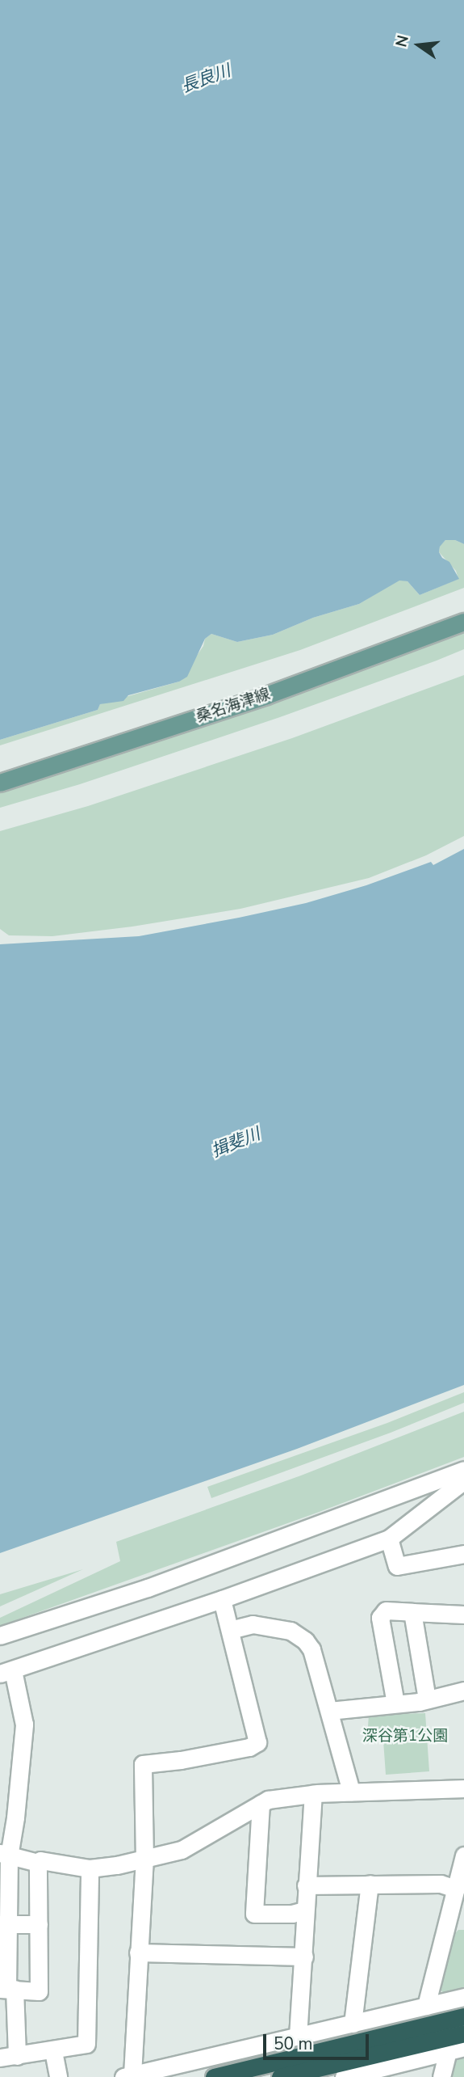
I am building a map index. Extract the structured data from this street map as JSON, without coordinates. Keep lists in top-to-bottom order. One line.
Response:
{"streets":{"main road":["桑名海津線"]},"water":["長良川","揖斐川"],"parks":["深谷第1公園"],"scale_bar":"50 m","north":"left"}
